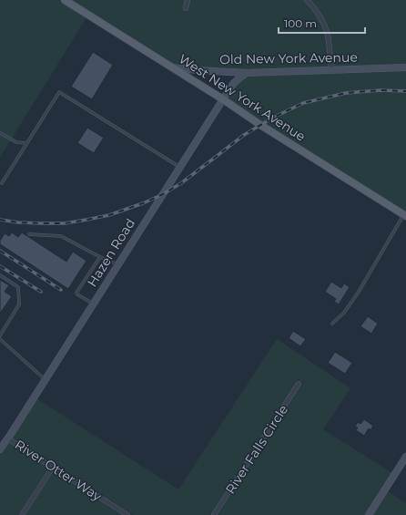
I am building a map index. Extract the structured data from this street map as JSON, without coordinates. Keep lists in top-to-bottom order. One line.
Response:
{"streets":{"main road":["West New York Avenue"],"street":["Old New York Avenue","Hazen Road","River Falls Circle","River Otter Way"]},"crossings":[["Old New York Avenue","West New York Avenue"],["Old New York Avenue","Hazen Road"],["West New York Avenue","Hazen Road"],["Hazen Road","River Otter Way"]],"scale_bar":"100 m"}
